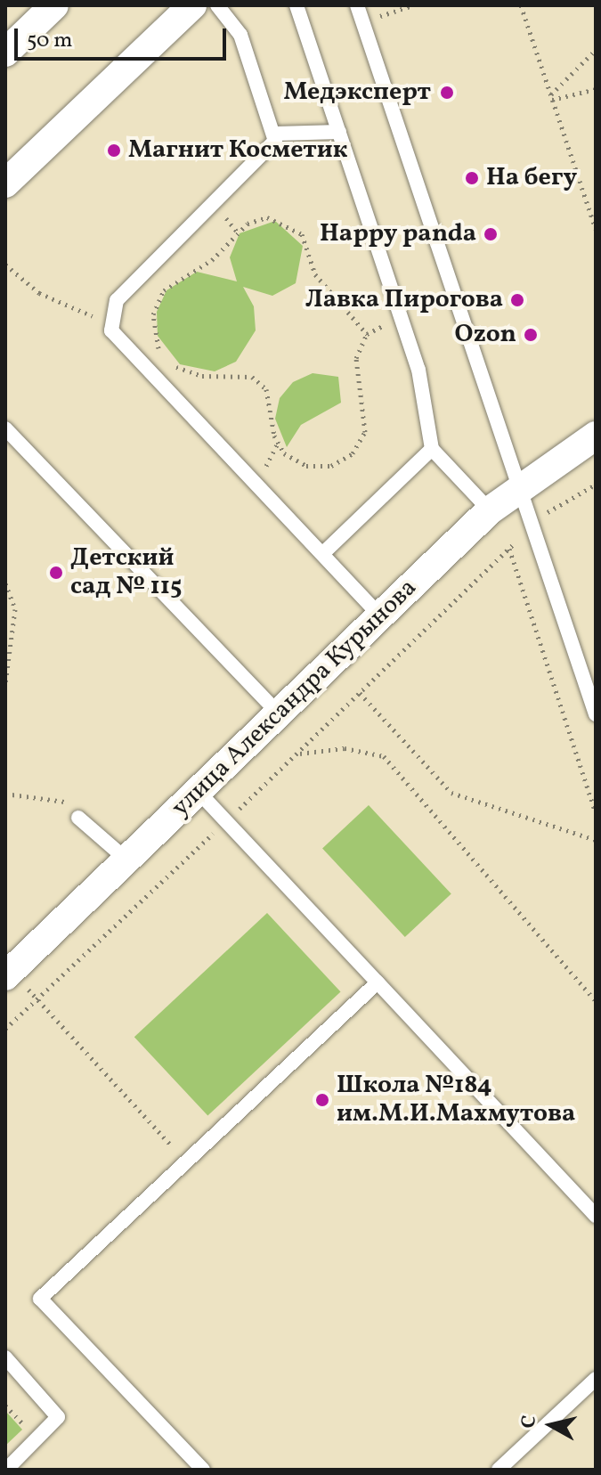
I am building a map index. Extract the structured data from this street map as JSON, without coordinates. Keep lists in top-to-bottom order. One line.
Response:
{"streets":{"street":["улица Александра Курынова"]},"places":["Медэксперт","Магнит Косметик","На бегу","Happy panda","Лавка Пирогова","Ozon","Детский сад № 115","Школа №184 им.М.И.Махмутова"],"scale_bar":"50 m","north":"left"}
